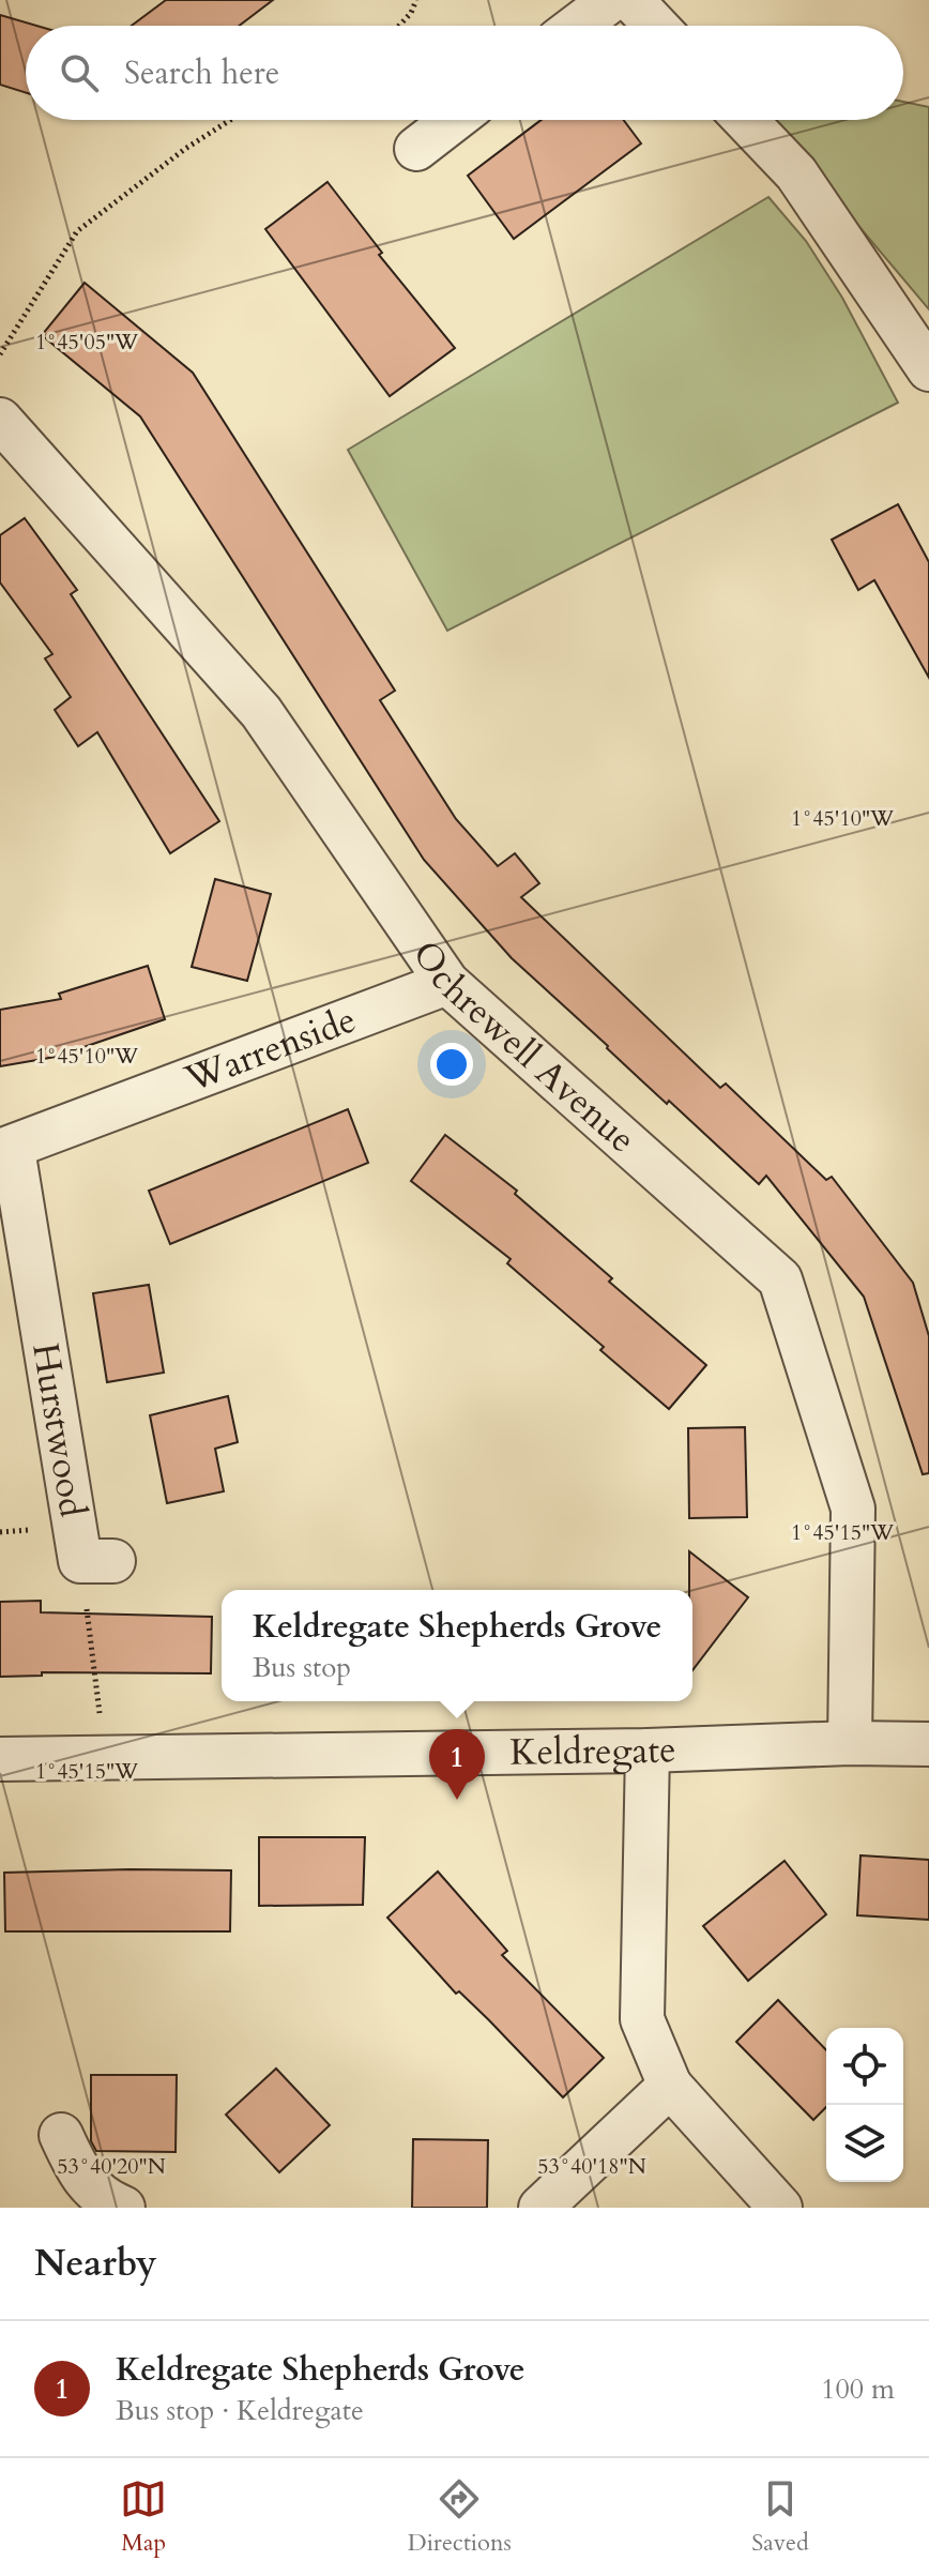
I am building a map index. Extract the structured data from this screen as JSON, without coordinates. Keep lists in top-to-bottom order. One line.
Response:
{"streets":{"street":["Ochrewell Avenue","Warrenside","Hurstwood","Keldregate"]},"crossings":[["Ochrewell Avenue","Warrenside"],["Ochrewell Avenue","Keldregate"],["Warrenside","Hurstwood"],["Hurstwood","Keldregate"]],"page":{"search":"Search here","popup":["Keldregate Shepherds Grove","Bus stop"],"pins":"1","heading":"Nearby","list":[{"mark":"1","name":"Keldregate Shepherds Grove","note":"Bus stop · Keldregate","value":"100 m"}],"nav":["Map","Directions","Saved"]},"coordinates":["1°45'05\"W","1°45'10\"W","1°45'15\"W","53°40'20\"N","53°40'18\"N"]}
